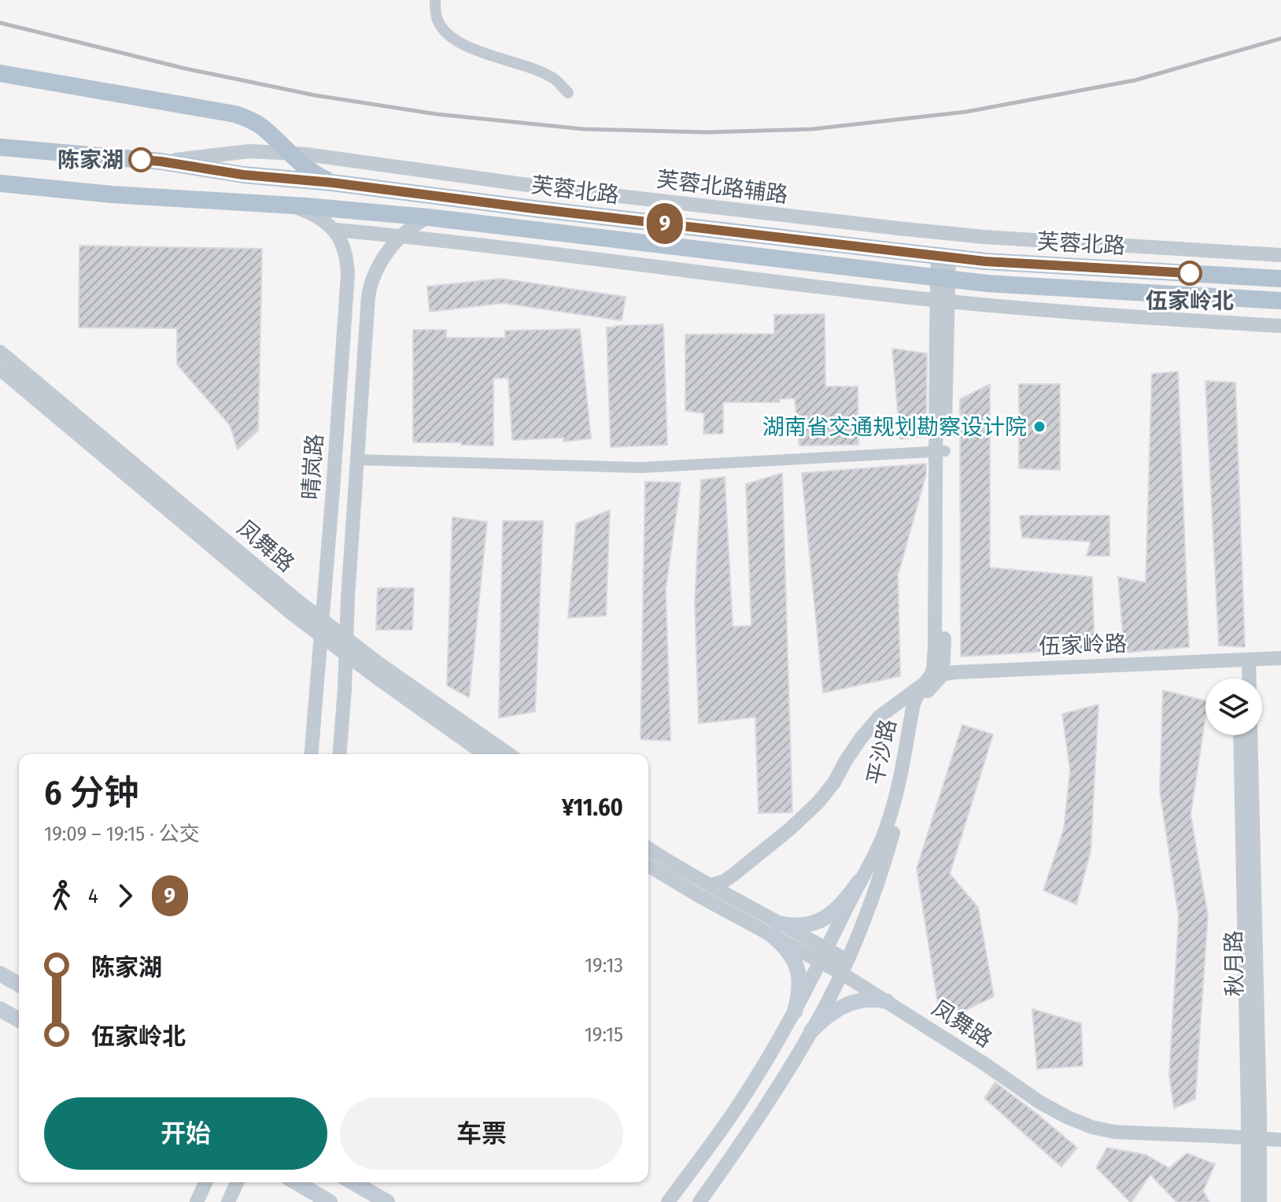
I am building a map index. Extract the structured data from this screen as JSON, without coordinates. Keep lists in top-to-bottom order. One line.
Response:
{"streets":{"main road":["芙蓉北路"],"street":["芙蓉北路辅路","晴岚路","凤舞路","伍家岭路","平沙路","秋月路"]},"crossings":[["芙蓉北路辅路","芙蓉北路"],["芙蓉北路","晴岚路"],["芙蓉北路","平沙路"],["晴岚路","凤舞路"],["凤舞路","伍家岭路"],["凤舞路","平沙路"],["凤舞路","秋月路"],["伍家岭路","平沙路"]],"places":["陈家湖","伍家岭北","湖南省交通规划勘察设计院"],"lines":["bus line 9"],"page":{"on_map":"9","heading":["6 分钟","19:09 – 19:15 · 公交","¥11.60"],"legs":["4","9"],"list":[{"name":"陈家湖","value":"19:13"},{"name":"伍家岭北","value":"19:15"}],"buttons":["开始","车票"]}}
